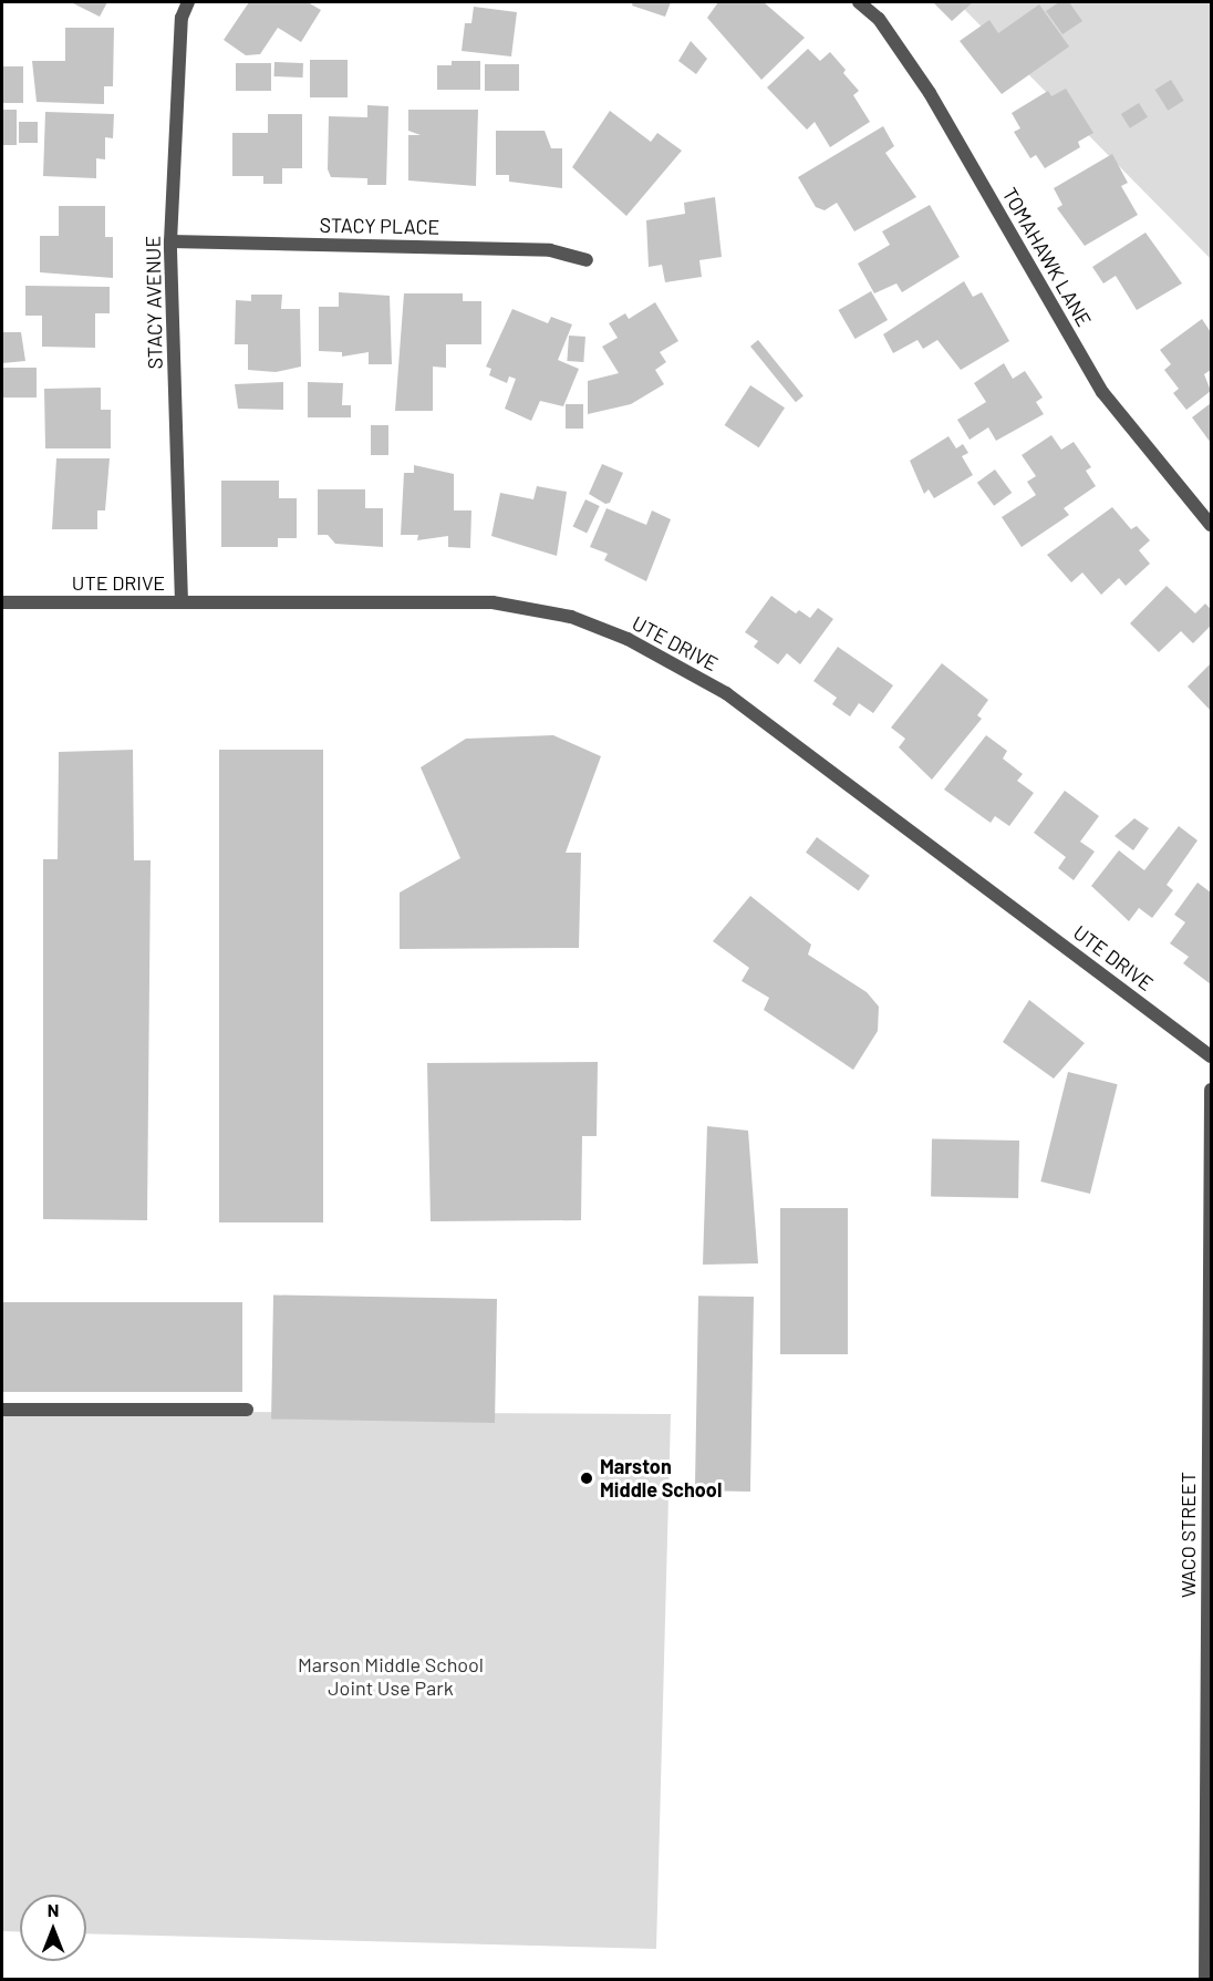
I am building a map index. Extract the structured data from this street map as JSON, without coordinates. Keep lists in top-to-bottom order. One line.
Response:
{"streets":{"street":["STACY PLACE","TOMAHAWK LANE","STACY AVENUE","UTE DRIVE","WACO STREET"]},"crossings":[["STACY PLACE","STACY AVENUE"],["STACY AVENUE","UTE DRIVE"]],"parks":["Marson Middle School Joint Use Park"],"places":["Marston Middle School"],"north":"top"}
